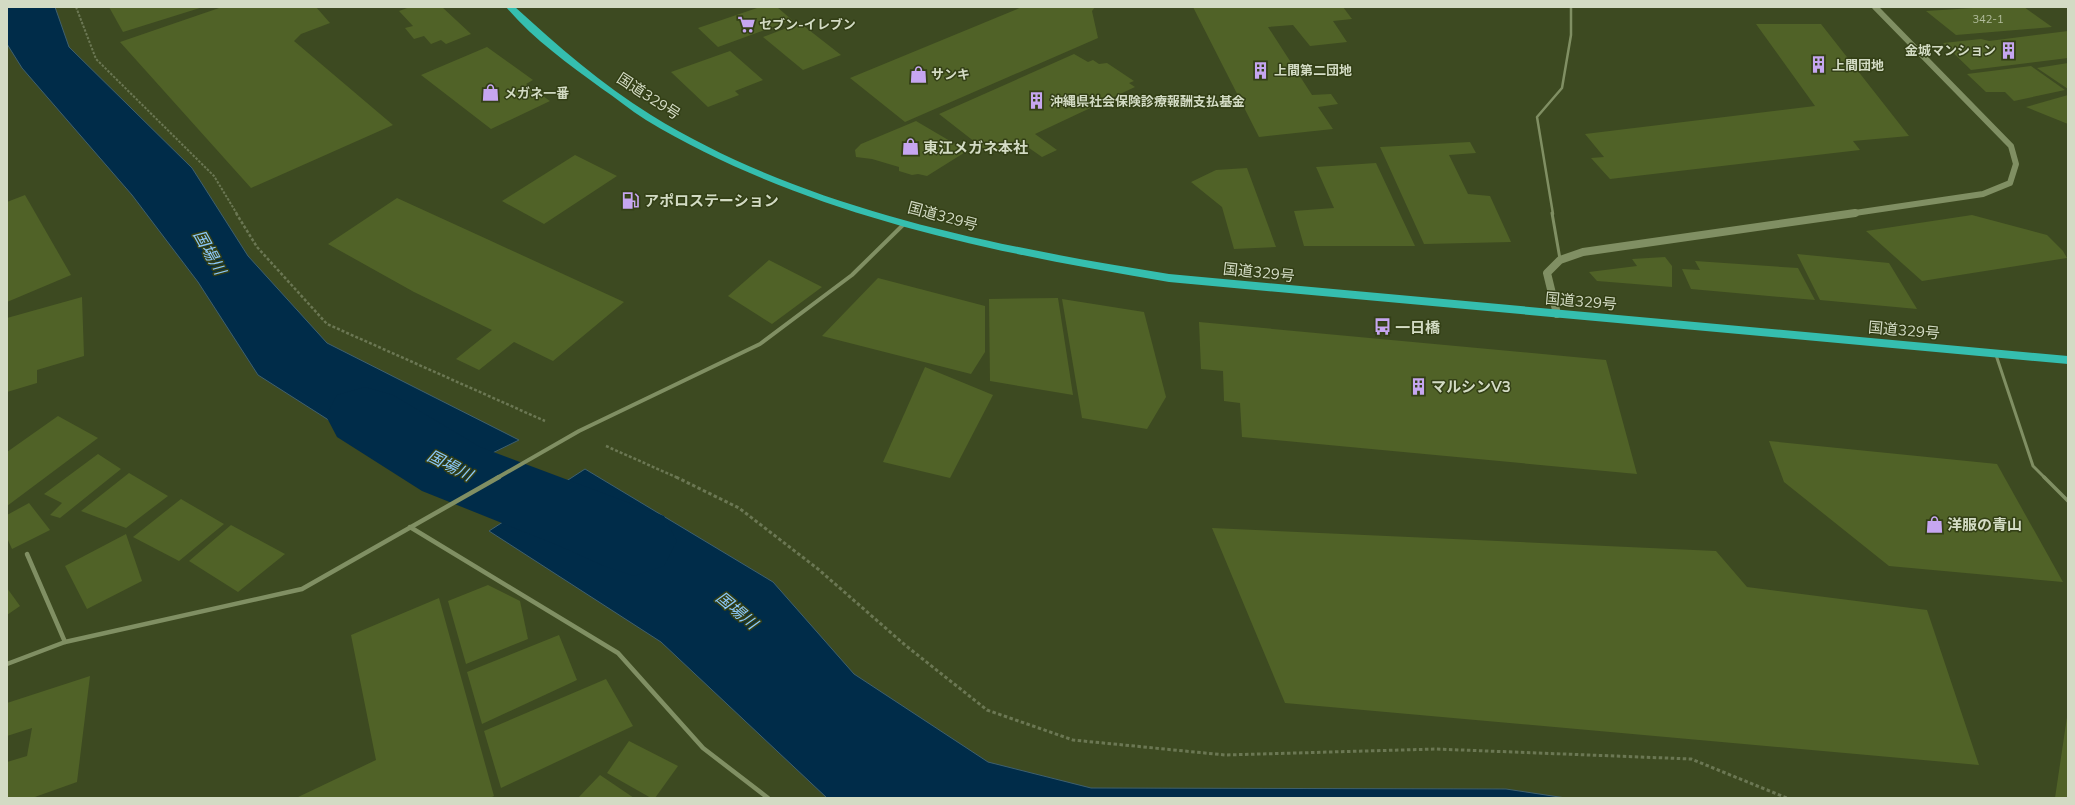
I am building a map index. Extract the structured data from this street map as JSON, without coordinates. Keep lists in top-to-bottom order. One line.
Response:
{"streets":{"highway":["国道329号"]},"water":["国場川"],"places":{"supermarket":["セブン-イレブン"],"building":["金城マンション","上間団地","上間第二団地","沖縄県社会保険診療報酬支払基金","マルシンV3"],"shop":["サンキ","メガネ一番","東江メガネ本社","洋服の青山"],"fuel station":["アポロステーション"],"bus stop":["一日橋"]},"house_numbers":["342-1"]}
